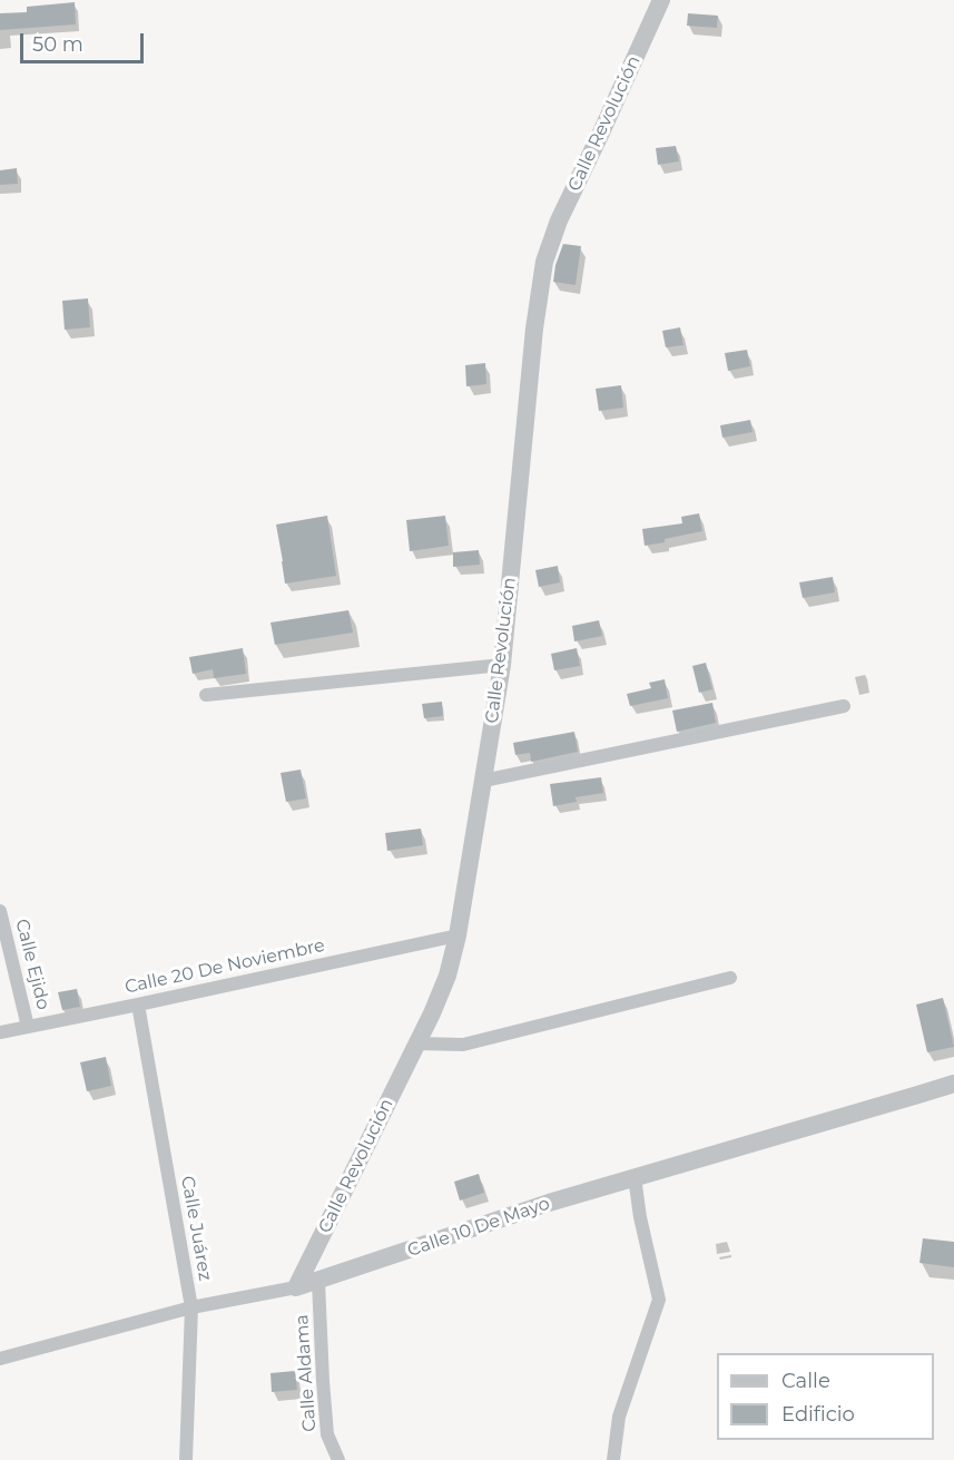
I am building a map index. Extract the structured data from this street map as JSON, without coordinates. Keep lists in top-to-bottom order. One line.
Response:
{"streets":{"street":["Calle Revolución","Calle Ejido","Calle 20 De Noviembre","Calle 10 De Mayo","Calle Juárez","Calle Aldama"]},"crossings":[["Calle Revolución","Calle 20 De Noviembre"],["Calle Revolución","Calle 10 De Mayo"],["Calle Ejido","Calle 20 De Noviembre"],["Calle 20 De Noviembre","Calle Juárez"],["Calle 10 De Mayo","Calle Juárez"],["Calle 10 De Mayo","Calle Aldama"]],"legend":["Calle","Edificio"],"scale_bar":"50 m"}
